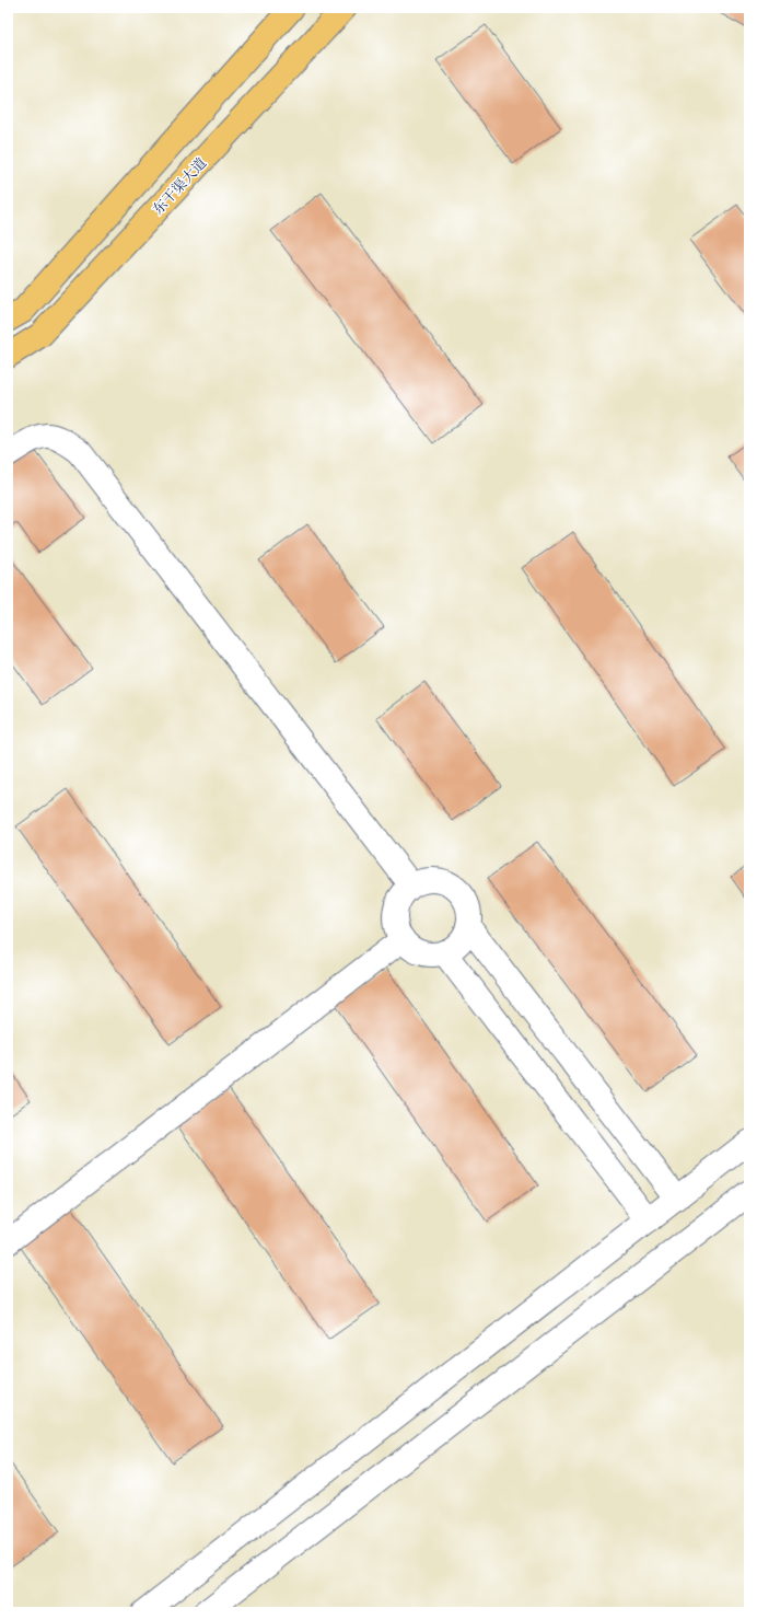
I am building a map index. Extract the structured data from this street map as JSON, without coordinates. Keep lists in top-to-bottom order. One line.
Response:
{"streets":{"main road":["东干渠大道"]}}
